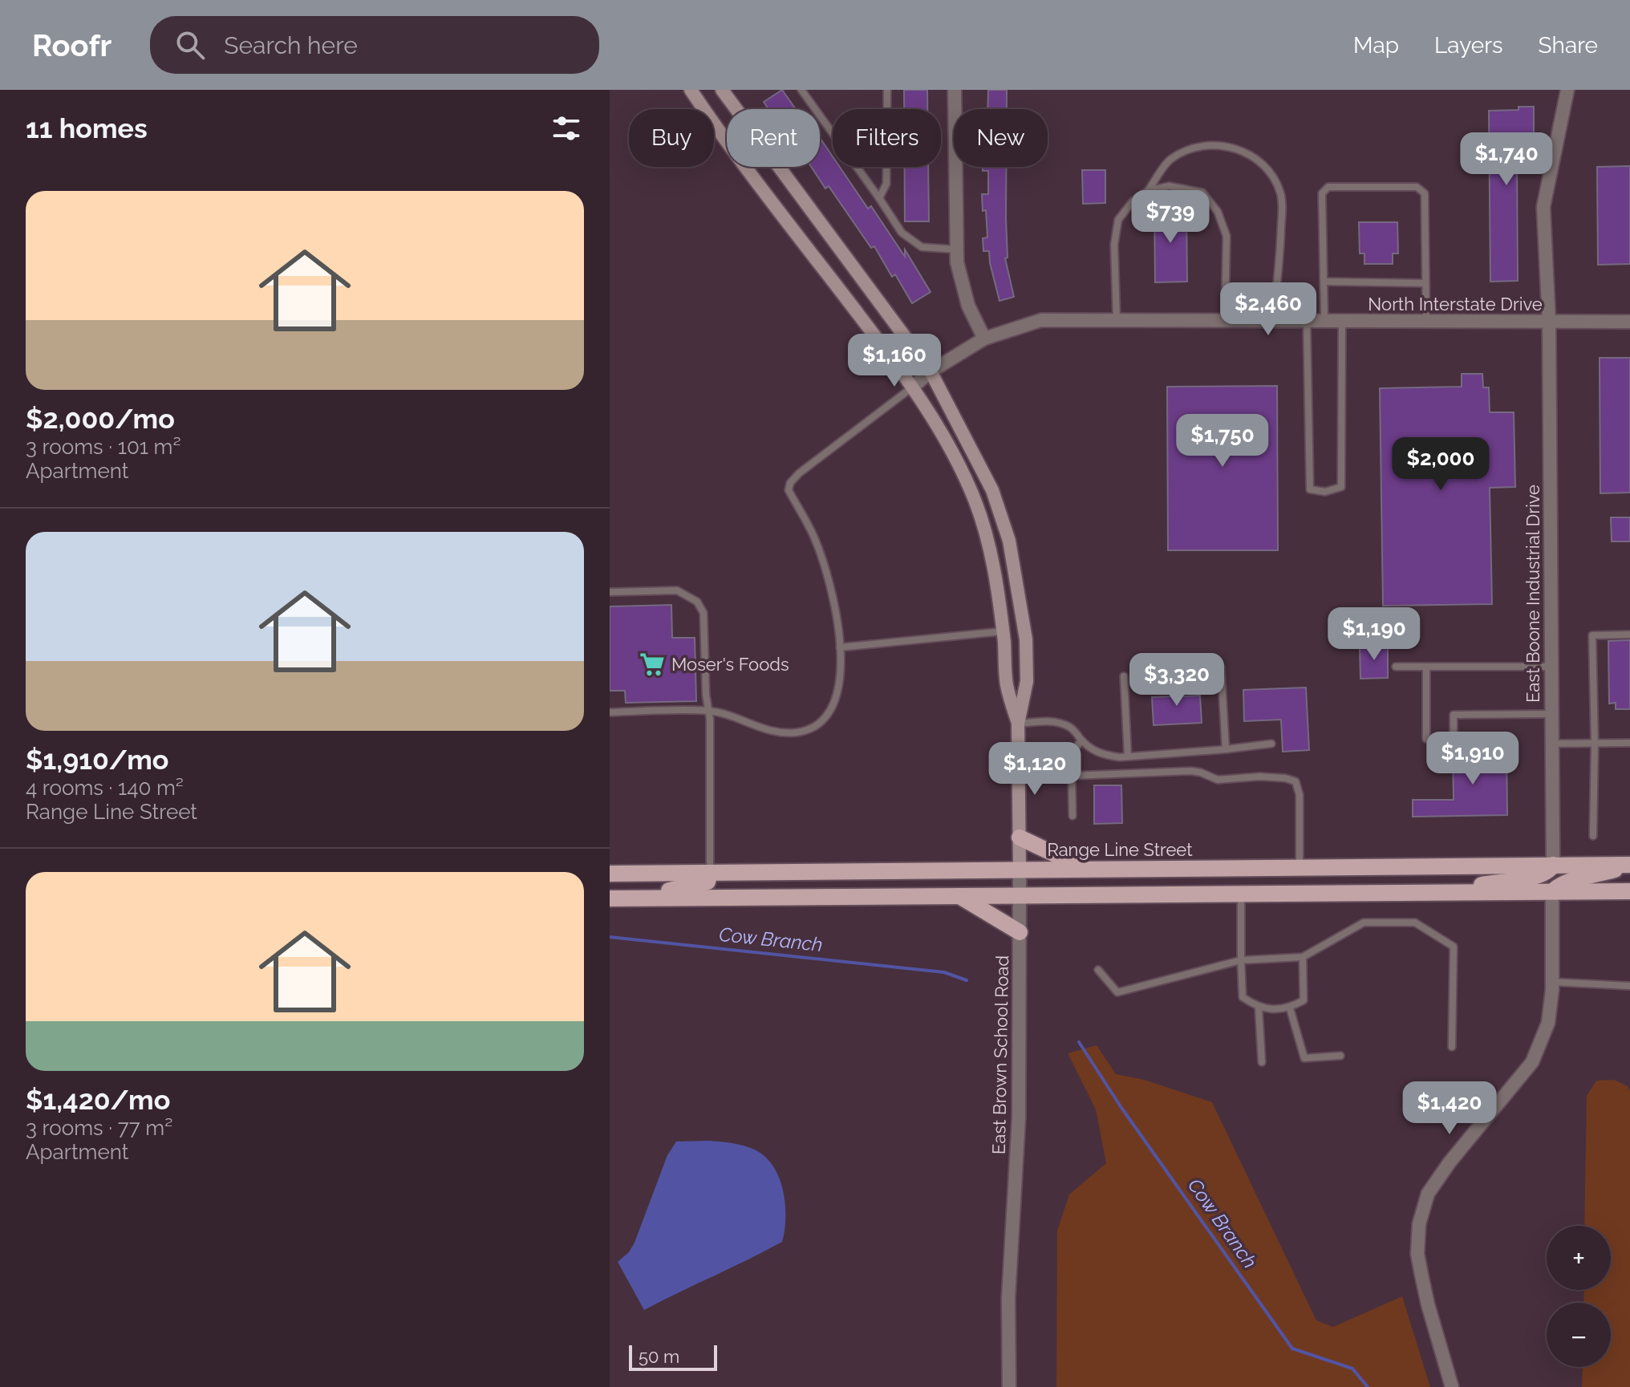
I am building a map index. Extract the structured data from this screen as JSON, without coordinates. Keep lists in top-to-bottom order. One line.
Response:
{"streets":{"main road":["Range Line Street","East Brown School Road"],"street":["North Interstate Drive","East Boone Industrial Drive"]},"crossings":[["North Interstate Drive","East Boone Industrial Drive"],["North Interstate Drive","East Brown School Road"],["East Boone Industrial Drive","Range Line Street"],["Range Line Street","East Brown School Road"]],"water":["Cow Branch"],"places":{"supermarket":["Moser's Foods"]},"scale_bar":"50 m","page":{"header":"Roofr","search":"Search here","nav":["Map","Layers","Share"],"heading":"11 homes","chip":["Buy","Rent","Filters","New"],"price":["$1,740","$739","$2,460","$1,160","$1,750","$2,000","$1,190","$3,320","$1,910","$1,120","$1,420"],"list":[{"name":"$2,000/mo","note":"3 rooms · 101 m² · Apartment"},{"name":"$1,910/mo","note":"4 rooms · 140 m² · Range Line Street"},{"name":"$1,420/mo","note":"3 rooms · 77 m² · Apartment"}],"map_buttons":["+","−"],"scale":"50 m"}}
